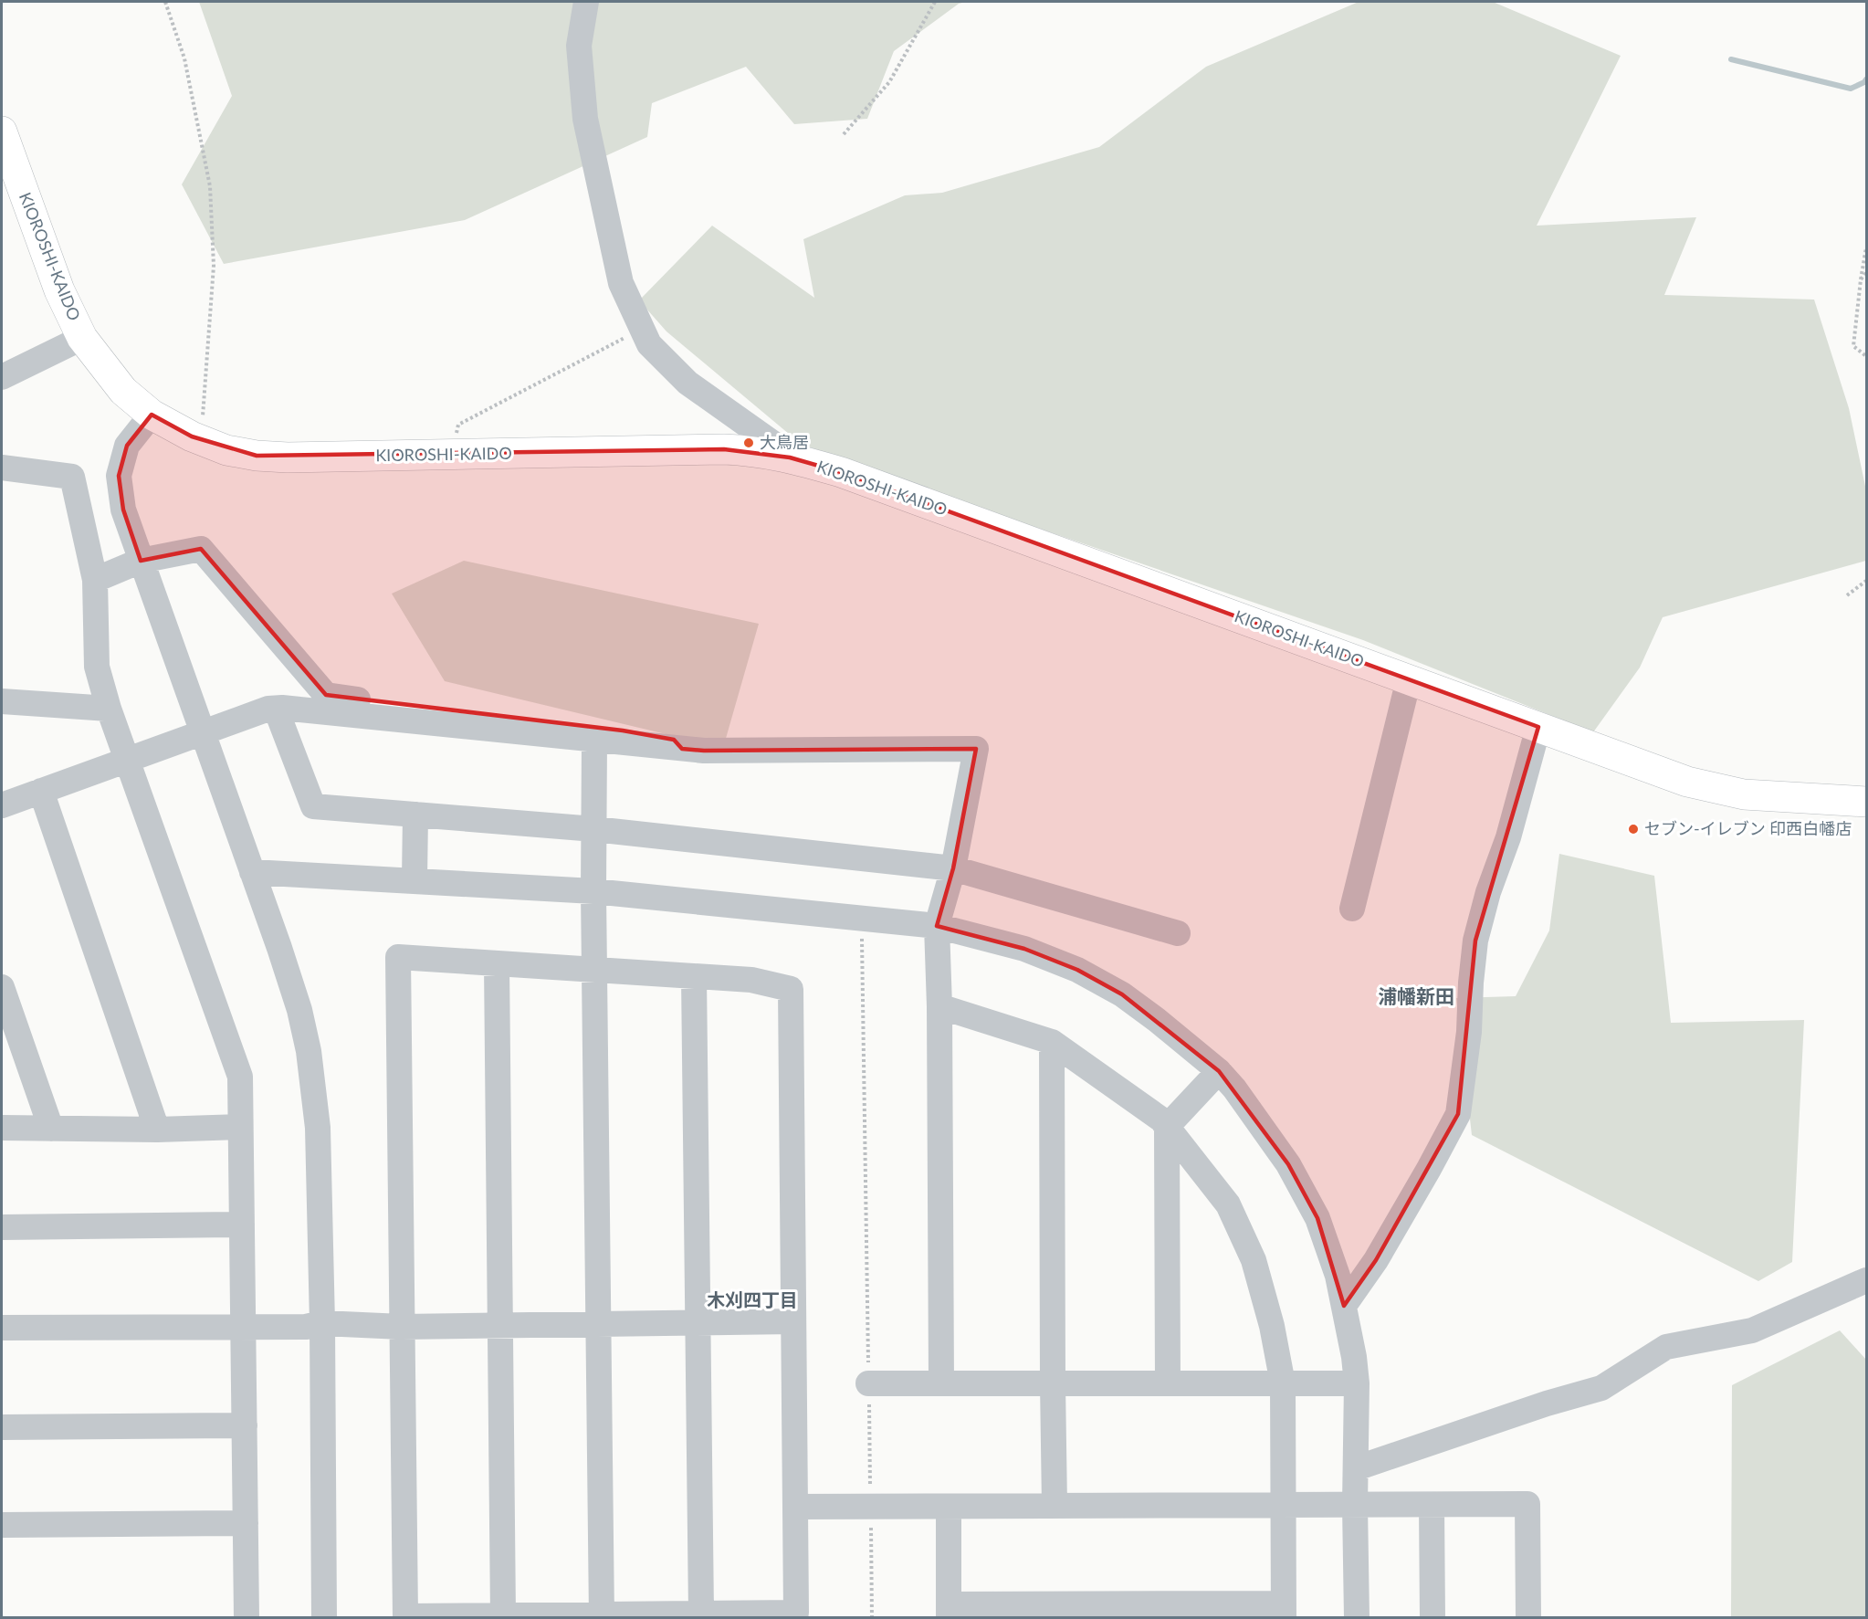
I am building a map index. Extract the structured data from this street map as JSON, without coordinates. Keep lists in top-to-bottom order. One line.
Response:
{"streets":{"main road":["KIOROSHI-KAIDO"]},"districts":["浦幡新田","木刈四丁目"],"places":["大鳥居","セブン-イレブン 印西白幡店"]}
